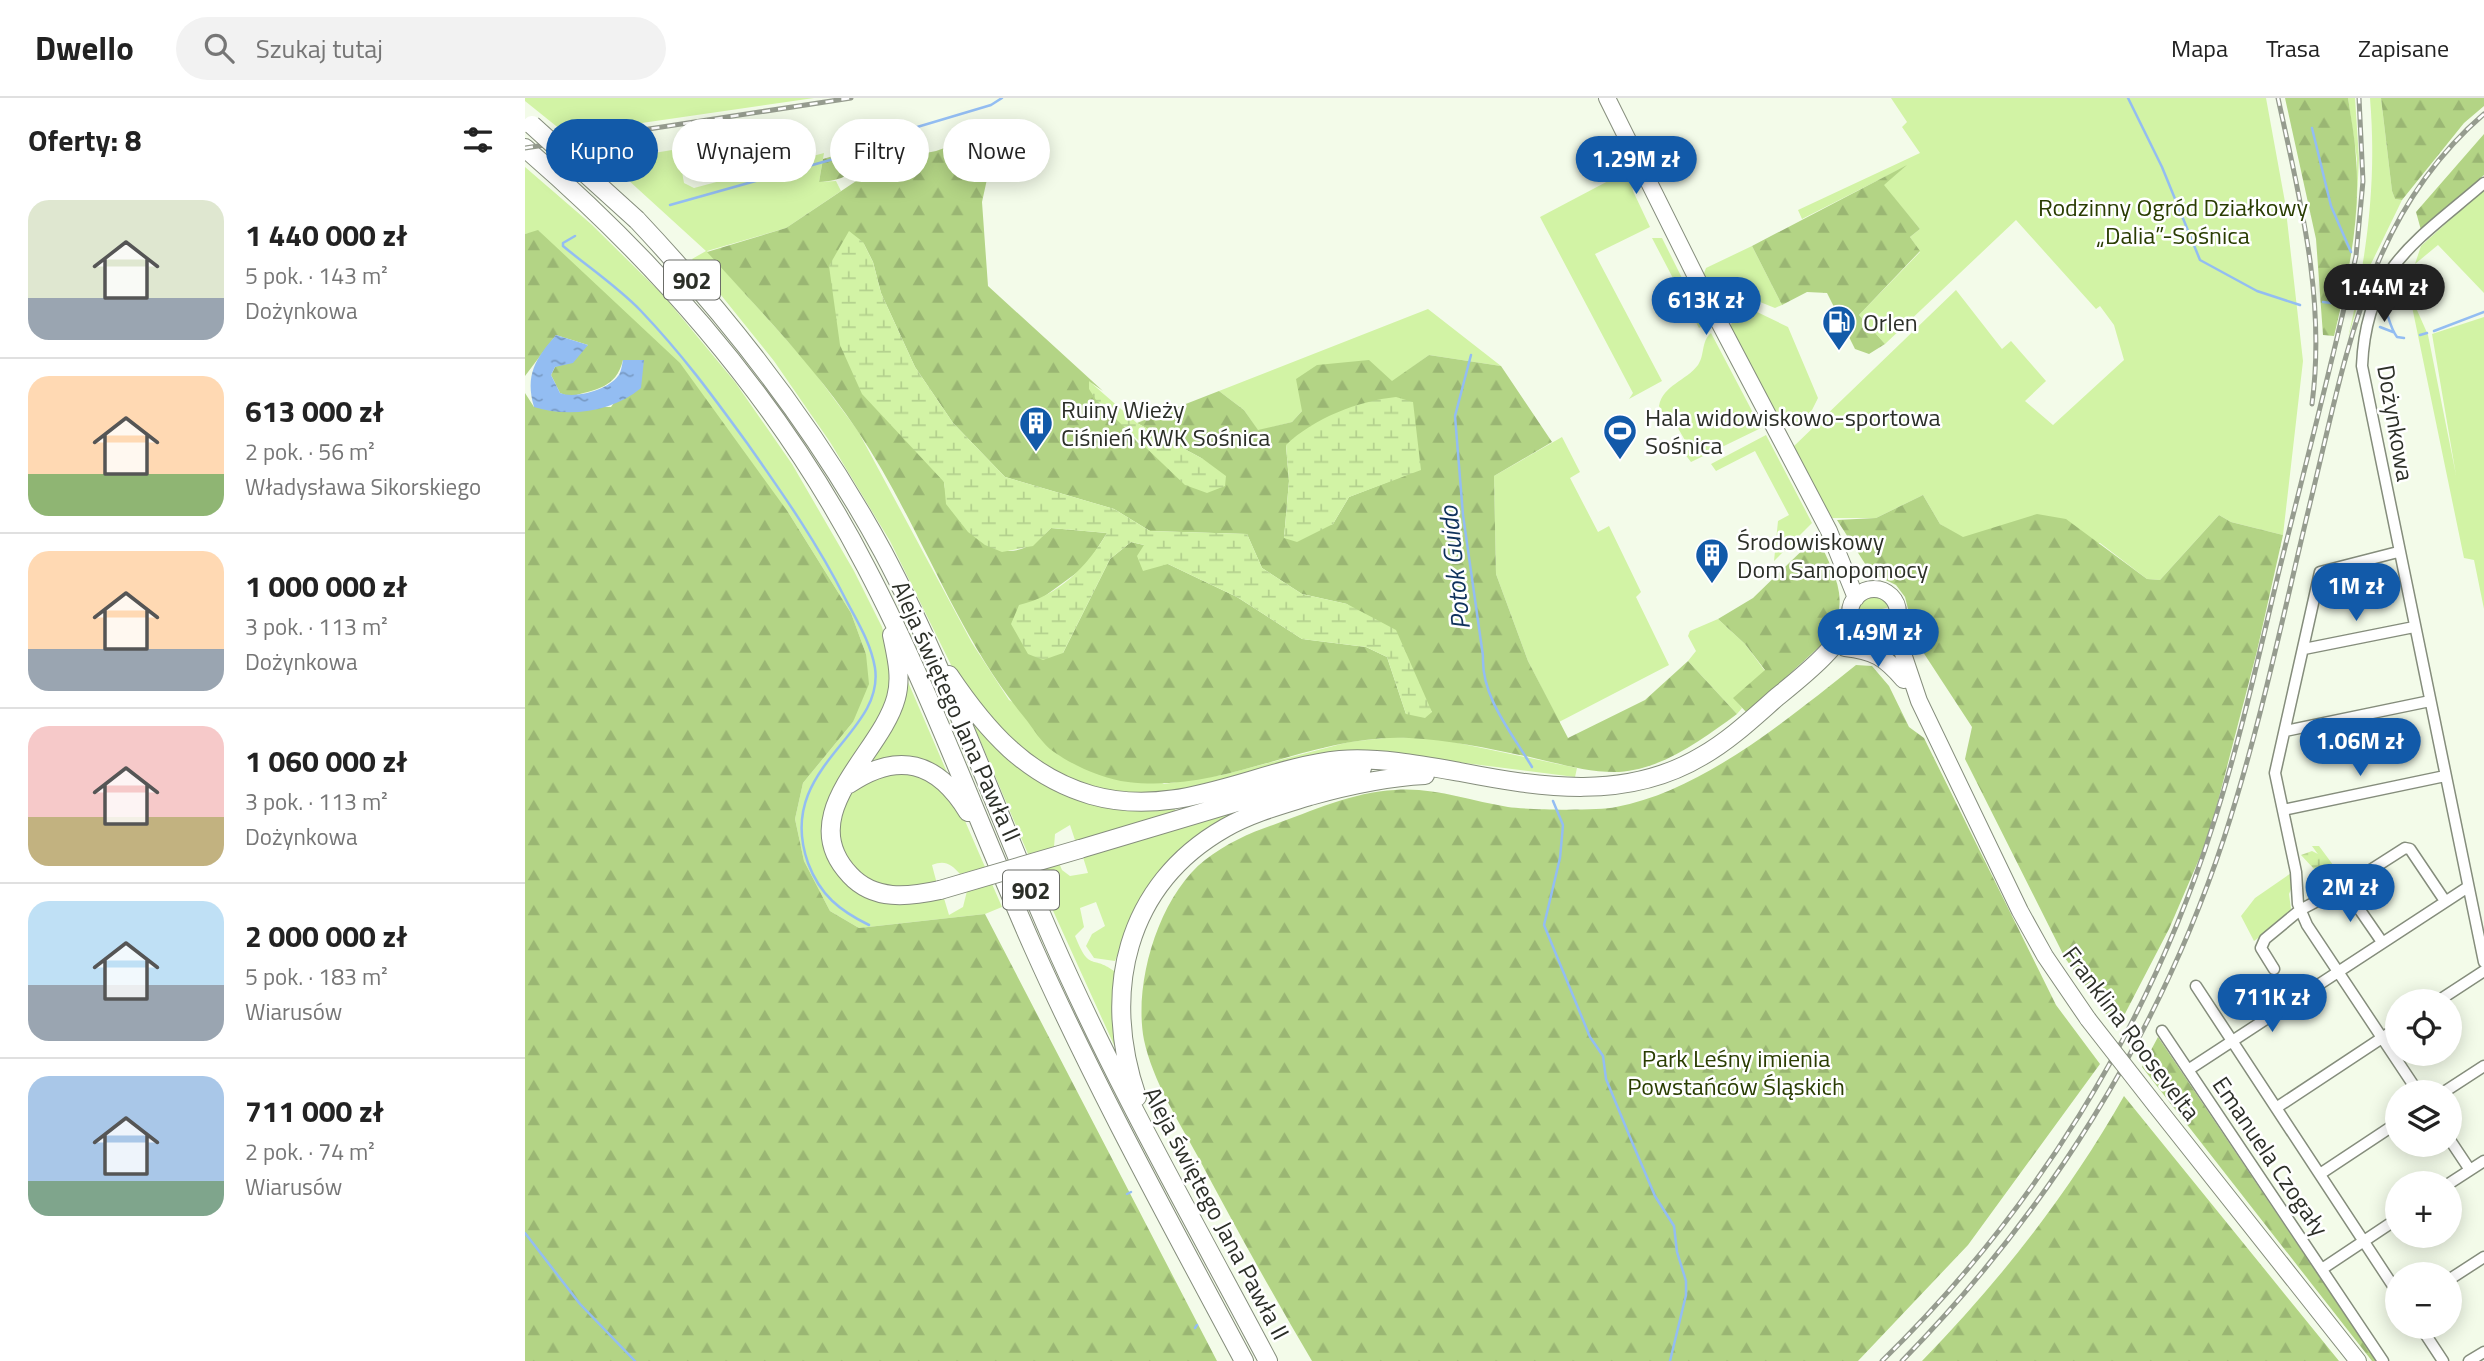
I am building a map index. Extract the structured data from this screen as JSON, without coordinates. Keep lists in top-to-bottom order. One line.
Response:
{"streets":{"main road":["902","Aleja świętego Jana Pawła II"],"street":["Dożynkowa","Franklina Roosevelta","Emanuela Czogały"]},"water":["Potok Guido"],"parks":["Rodzinny Ogród Działkowy „Dalia”-Sośnica","Park Leśny imienia Powstańców Śląskich"],"places":{"fuel station":["Orlen"],"building":["Ruiny Wieży Ciśnień KWK Sośnica","Środowiskowy Dom Samopomocy"],"sports":["Hala widowiskowo-sportowa Sośnica"]},"page":{"header":"Dwello","search":"Szukaj tutaj","nav":["Mapa","Trasa","Zapisane"],"heading":"Oferty: 8","chip":["Kupno","Wynajem","Filtry","Nowe"],"price":["1.29M zł","1.44M zł","613K zł","1M zł","1.49M zł","1.06M zł","2M zł","711K zł"],"list":[{"name":"1 440 000 zł","note":"5 pok. · 143 m² · Dożynkowa"},{"name":"613 000 zł","note":"2 pok. · 56 m² · Władysława Sikorskiego"},{"name":"1 000 000 zł","note":"3 pok. · 113 m² · Dożynkowa"},{"name":"1 060 000 zł","note":"3 pok. · 113 m² · Dożynkowa"},{"name":"2 000 000 zł","note":"5 pok. · 183 m² · Wiarusów"},{"name":"711 000 zł","note":"2 pok. · 74 m² · Wiarusów"}],"map_buttons":["+","−"]}}
